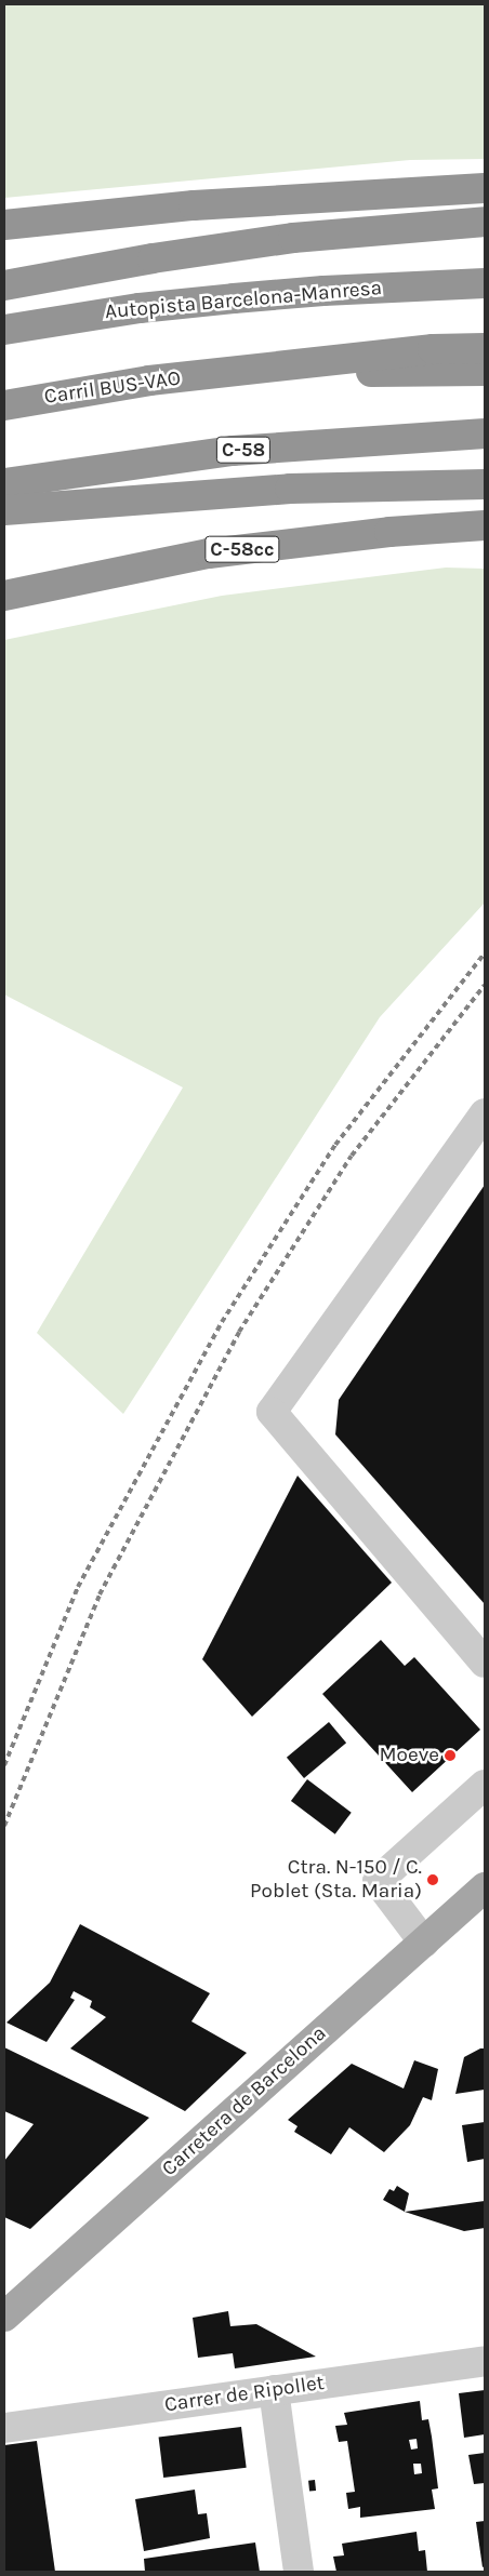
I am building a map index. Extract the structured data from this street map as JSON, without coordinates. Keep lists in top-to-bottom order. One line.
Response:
{"streets":{"highway":["Autopista Barcelona-Manresa","Carril BUS-VAO","C-58","C-58cc"],"main road":["Carretera de Barcelona"],"street":["Carrer de Ripollet"]},"places":["Moeve","Ctra. N-150 / C. Poblet (Sta. Maria)"]}
